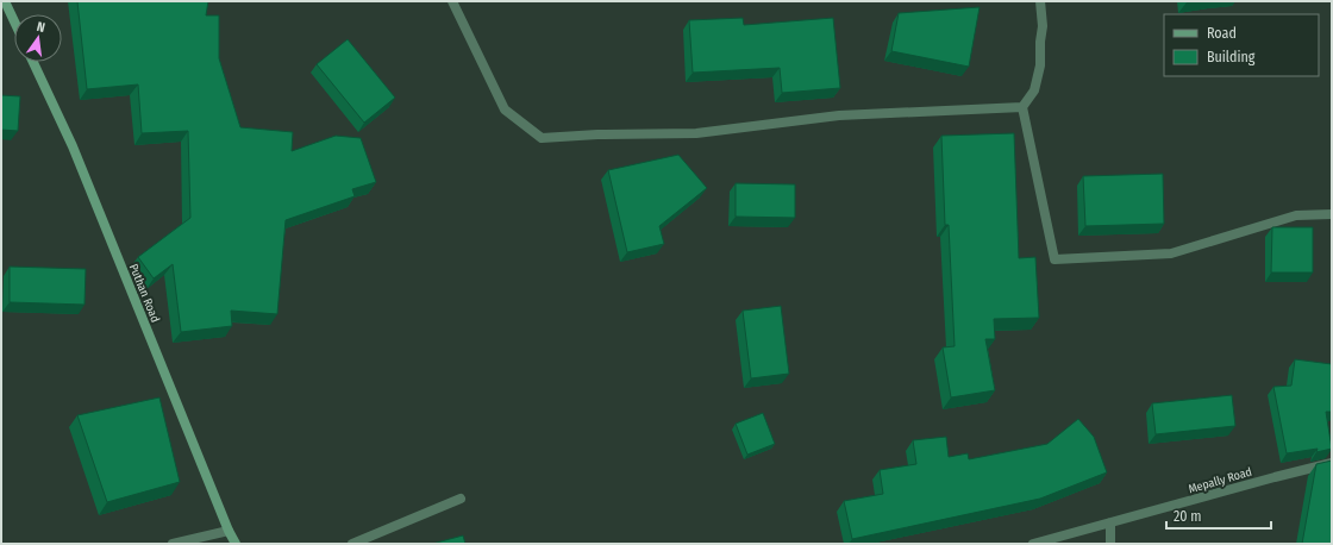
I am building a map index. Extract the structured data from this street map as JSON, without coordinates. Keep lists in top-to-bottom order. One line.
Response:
{"streets":{"street":["Puthan Road","Mepally Road"]},"legend":["Road","Building"],"scale_bar":"20 m","north":"top"}
